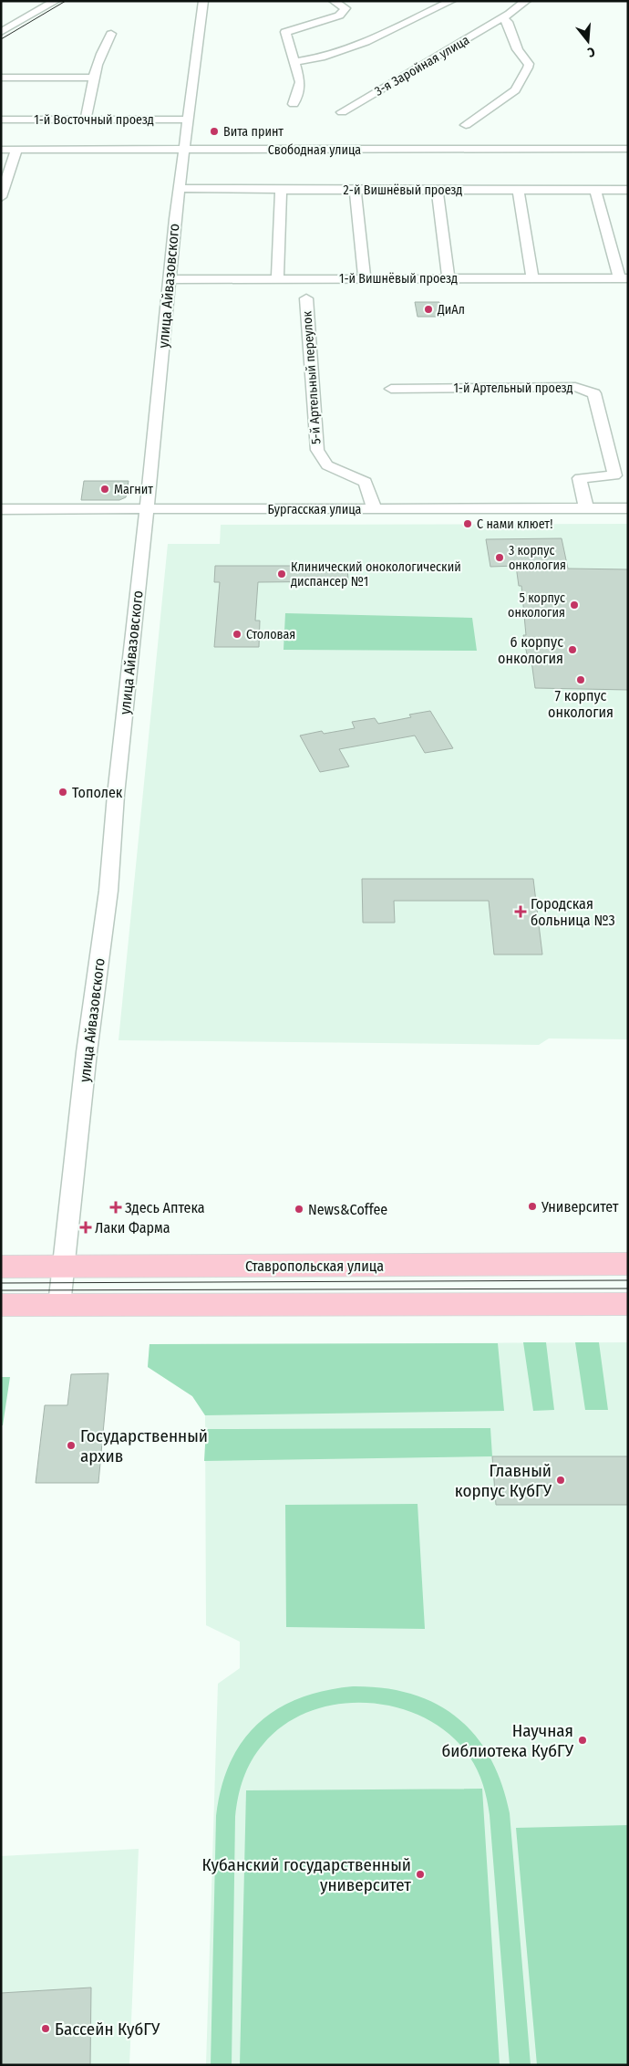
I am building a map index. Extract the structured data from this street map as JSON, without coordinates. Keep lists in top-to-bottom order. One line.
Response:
{"streets":{"main road":["Ставропольская улица"],"street":["3-я Заройная улица","1-й Восточный проезд","Свободная улица","2-й Вишнёвый проезд","1-й Вишнёвый проезд","улица Айвазовского","5-й Артельный переулок","1-й Артельный проезд","Бургасская улица"]},"crossings":[["1-й Восточный проезд","улица Айвазовского"],["Свободная улица","улица Айвазовского"],["2-й Вишнёвый проезд","улица Айвазовского"],["1-й Вишнёвый проезд","улица Айвазовского"],["улица Айвазовского","Бургасская улица"],["улица Айвазовского","Ставропольская улица"],["5-й Артельный переулок","Бургасская улица"],["1-й Артельный проезд","Бургасская улица"]],"places":{"other":["Вита принт","ДиАл","Магнит","С нами клюет!","3 корпус онкология","Клинический онокологический диспансер №1","5 корпус онкология","Столовая","6 корпус онкология","7 корпус онкология","Тополек","Университет","News&Coffee","Государственный архив","Главный корпус КубГУ","Научная библиотека КубГУ","Кубанский государственный университет","Бассейн КубГУ"],"health":["Городская больница №3","Здесь Аптека","Лаки Фарма"]},"north":"bottom"}
